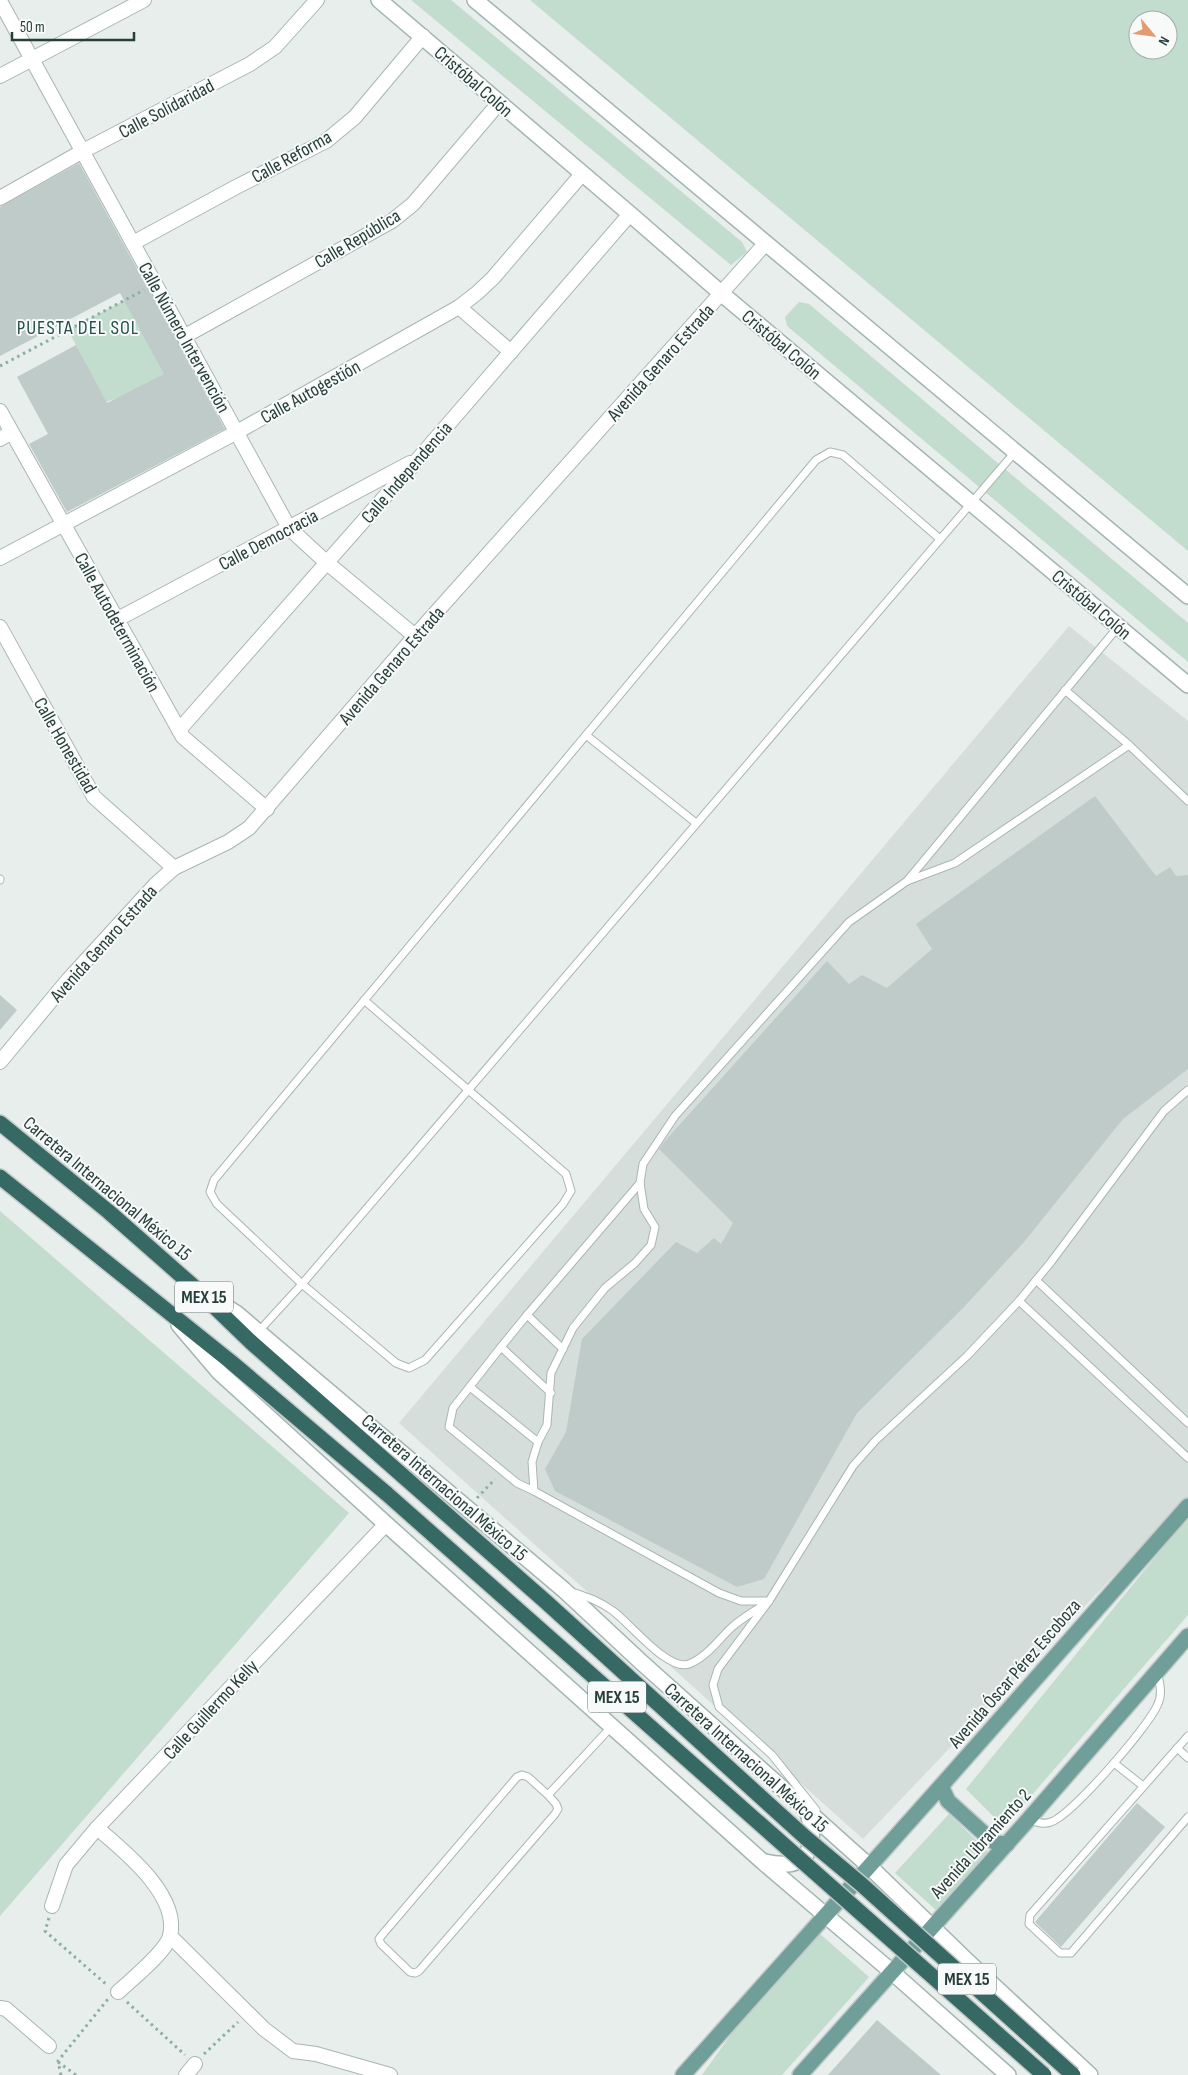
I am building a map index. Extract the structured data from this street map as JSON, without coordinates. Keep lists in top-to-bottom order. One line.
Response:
{"streets":{"highway":["Carretera Internacional México 15","MEX 15"],"main road":["Cristóbal Colón","Avenida Óscar Pérez Escoboza","Avenida Libramiento 2"],"street":["Calle Solidaridad","Calle Reforma","Calle República","Calle Número Intervención","Avenida Genaro Estrada","Calle Autogestión","Calle Independencia","Calle Democracia","Calle Autodeterminación","Calle Honestidad","Calle Guillermo Kelly"]},"crossings":[["Cristóbal Colón","Calle Reforma"],["Cristóbal Colón","Calle República"],["Cristóbal Colón","Avenida Genaro Estrada"],["Cristóbal Colón","Calle Autogestión"],["Cristóbal Colón","Calle Independencia"],["Calle Solidaridad","Calle Número Intervención"],["Calle Reforma","Calle Número Intervención"],["Calle República","Calle Número Intervención"],["Calle Número Intervención","Avenida Genaro Estrada"],["Calle Número Intervención","Calle Autogestión"],["Calle Número Intervención","Calle Independencia"],["Calle Número Intervención","Calle Democracia"],["Avenida Genaro Estrada","Calle Autodeterminación"],["Avenida Genaro Estrada","Calle Honestidad"],["Calle Autogestión","Calle Autodeterminación"],["Calle Independencia","Calle Democracia"],["Calle Independencia","Calle Autodeterminación"],["Calle Democracia","Calle Autodeterminación"]],"districts":["PUESTA DEL SOL"],"scale_bar":"50 m","north":"bottom right"}
